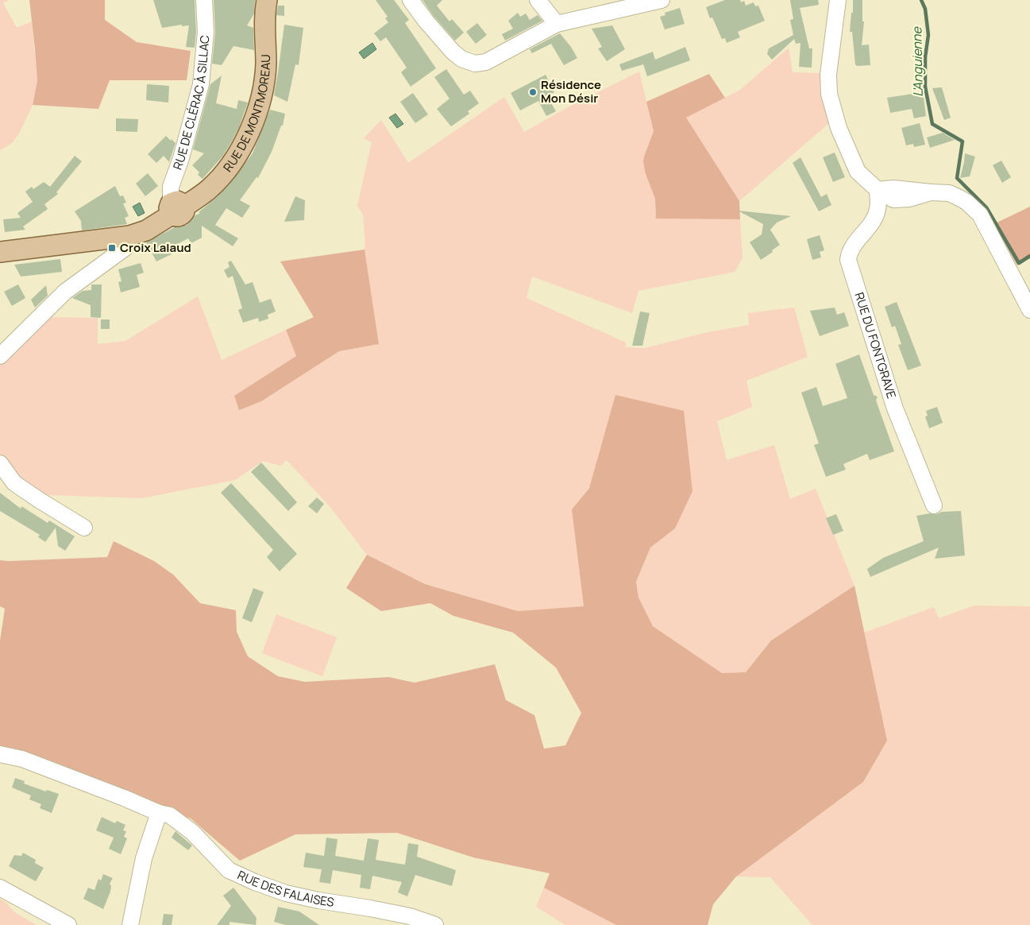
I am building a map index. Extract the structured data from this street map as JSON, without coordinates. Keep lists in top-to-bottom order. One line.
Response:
{"streets":{"main road":["RUE DE MONTMOREAU"],"street":["RUE DE CLÉRAC À SILLAC","RUE DU FONTGRAVE","RUE DES FALAISES"]},"crossings":[["RUE DE CLÉRAC À SILLAC","RUE DE MONTMOREAU"]],"water":["L'Anguienne"],"places":{"other":["Résidence Mon Désir"],"transit":["Croix Lalaud"]}}
